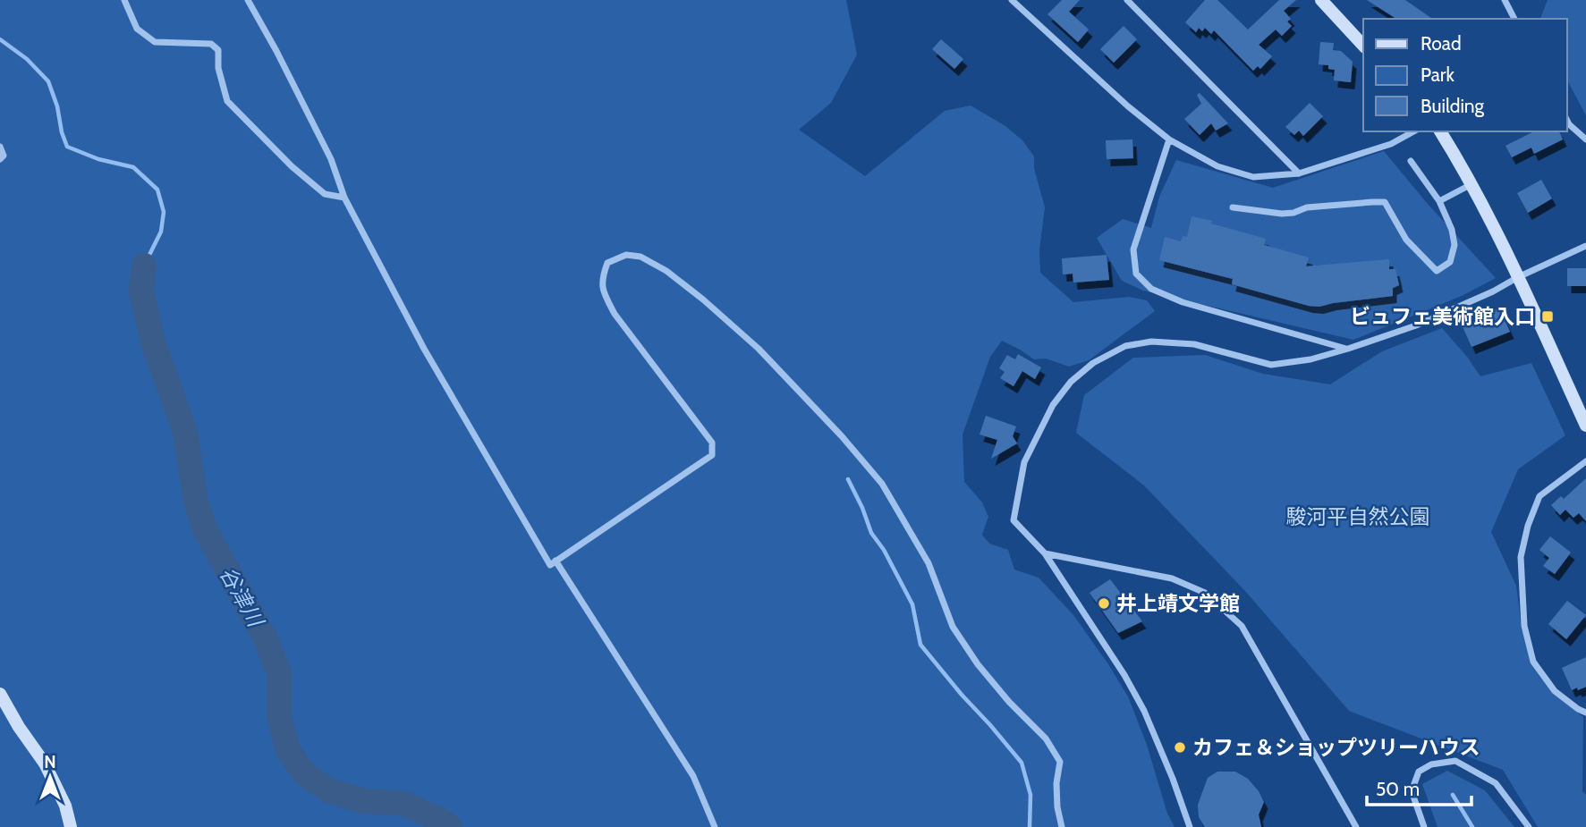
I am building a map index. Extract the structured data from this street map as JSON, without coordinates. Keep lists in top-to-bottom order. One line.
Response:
{"water":["谷津川"],"parks":["駿河平自然公園"],"places":{"transit":["ビュフェ美術館入口"],"other":["井上靖文学館","カフェ＆ショップツリーハウス"]},"legend":["Road","Park","Building"],"scale_bar":"50 m","north":"top"}
